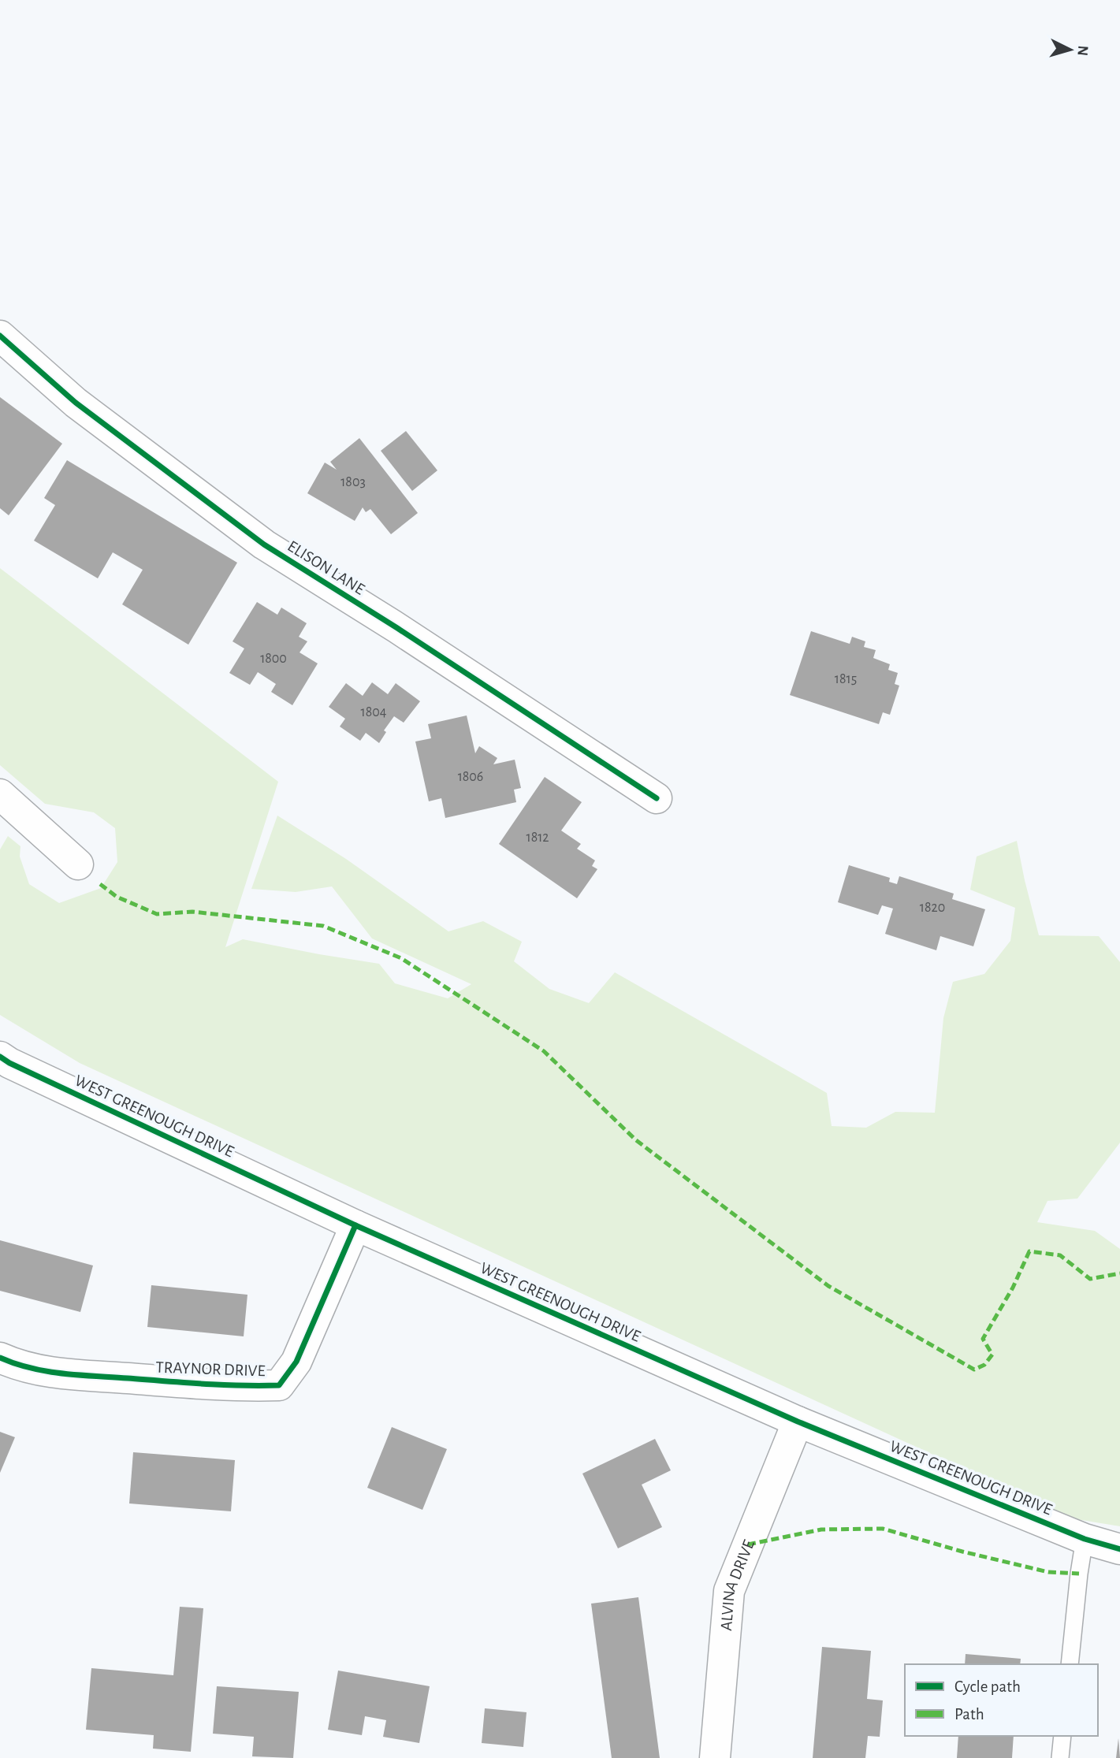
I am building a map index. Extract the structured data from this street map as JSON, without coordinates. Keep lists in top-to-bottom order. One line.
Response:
{"streets":{"street":["ELISON LANE","WEST GREENOUGH DRIVE","TRAYNOR DRIVE","ALVINA DRIVE"]},"crossings":[["WEST GREENOUGH DRIVE","TRAYNOR DRIVE"],["WEST GREENOUGH DRIVE","ALVINA DRIVE"]],"house_numbers":["1803","1800","1815","1804","1806","1812","1820"],"legend":["Cycle path","Path"],"north":"right"}
